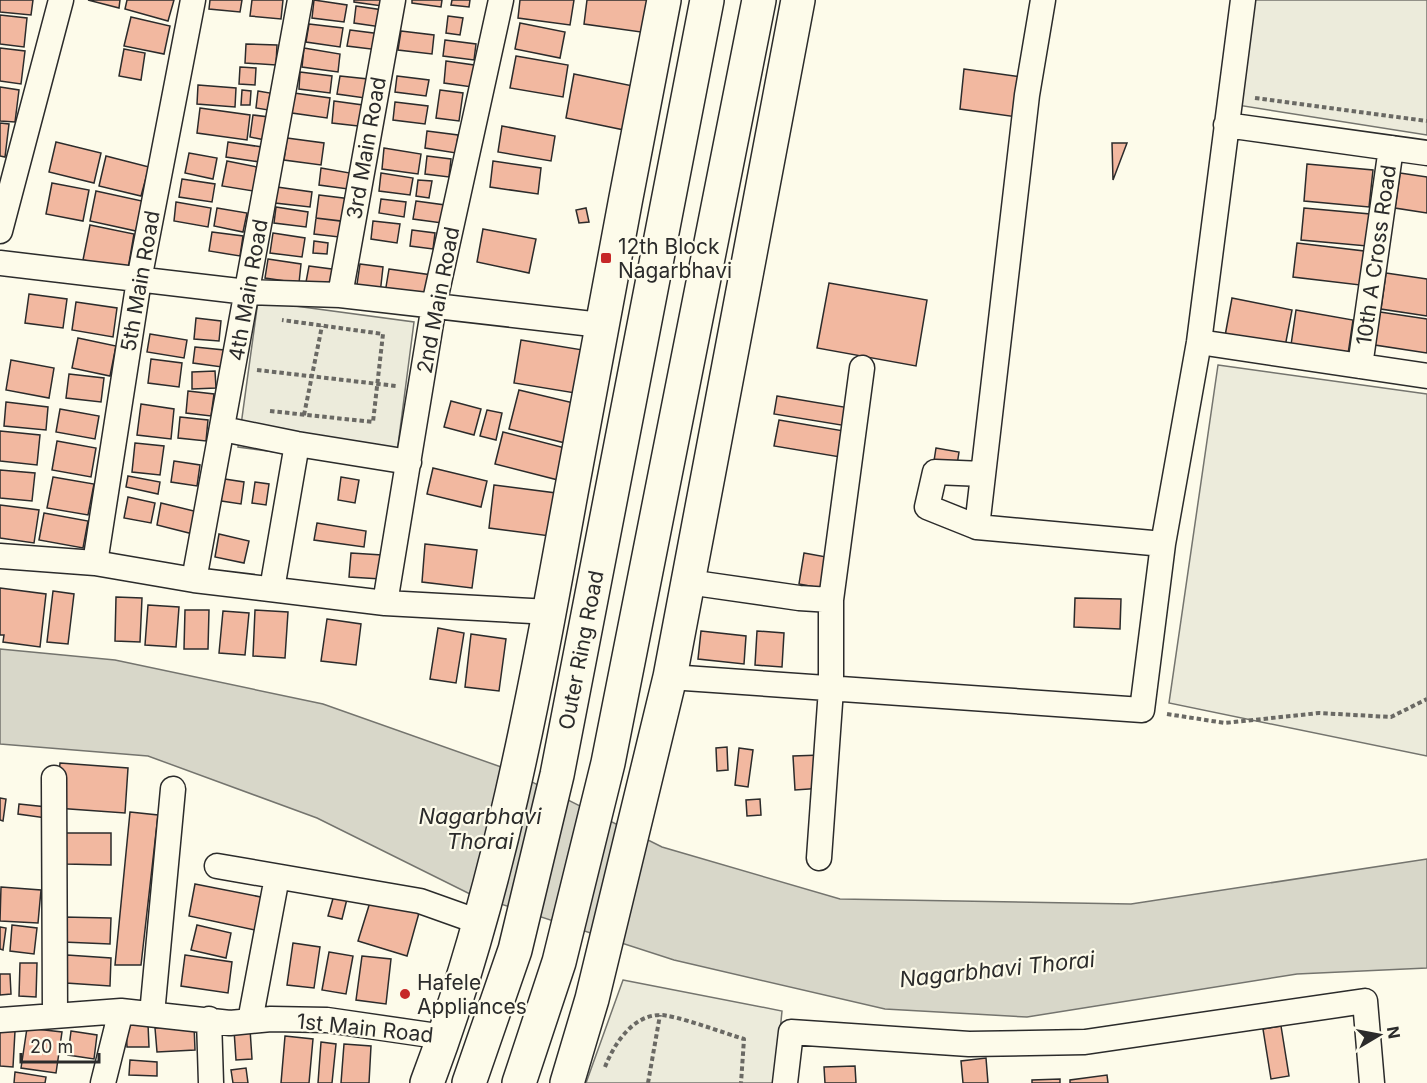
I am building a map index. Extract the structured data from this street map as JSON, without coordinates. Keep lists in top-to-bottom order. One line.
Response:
{"streets":{"main road":["Outer Ring Road"],"street":["3rd Main Road","10th A Cross Road","5th Main Road","4th Main Road","2nd Main Road","1st Main Road"]},"water":["Nagarbhavi Thorai"],"places":{"transit":["12th Block Nagarbhavi"],"other":["Hafele Appliances"]},"scale_bar":"20 m","north":"right"}
